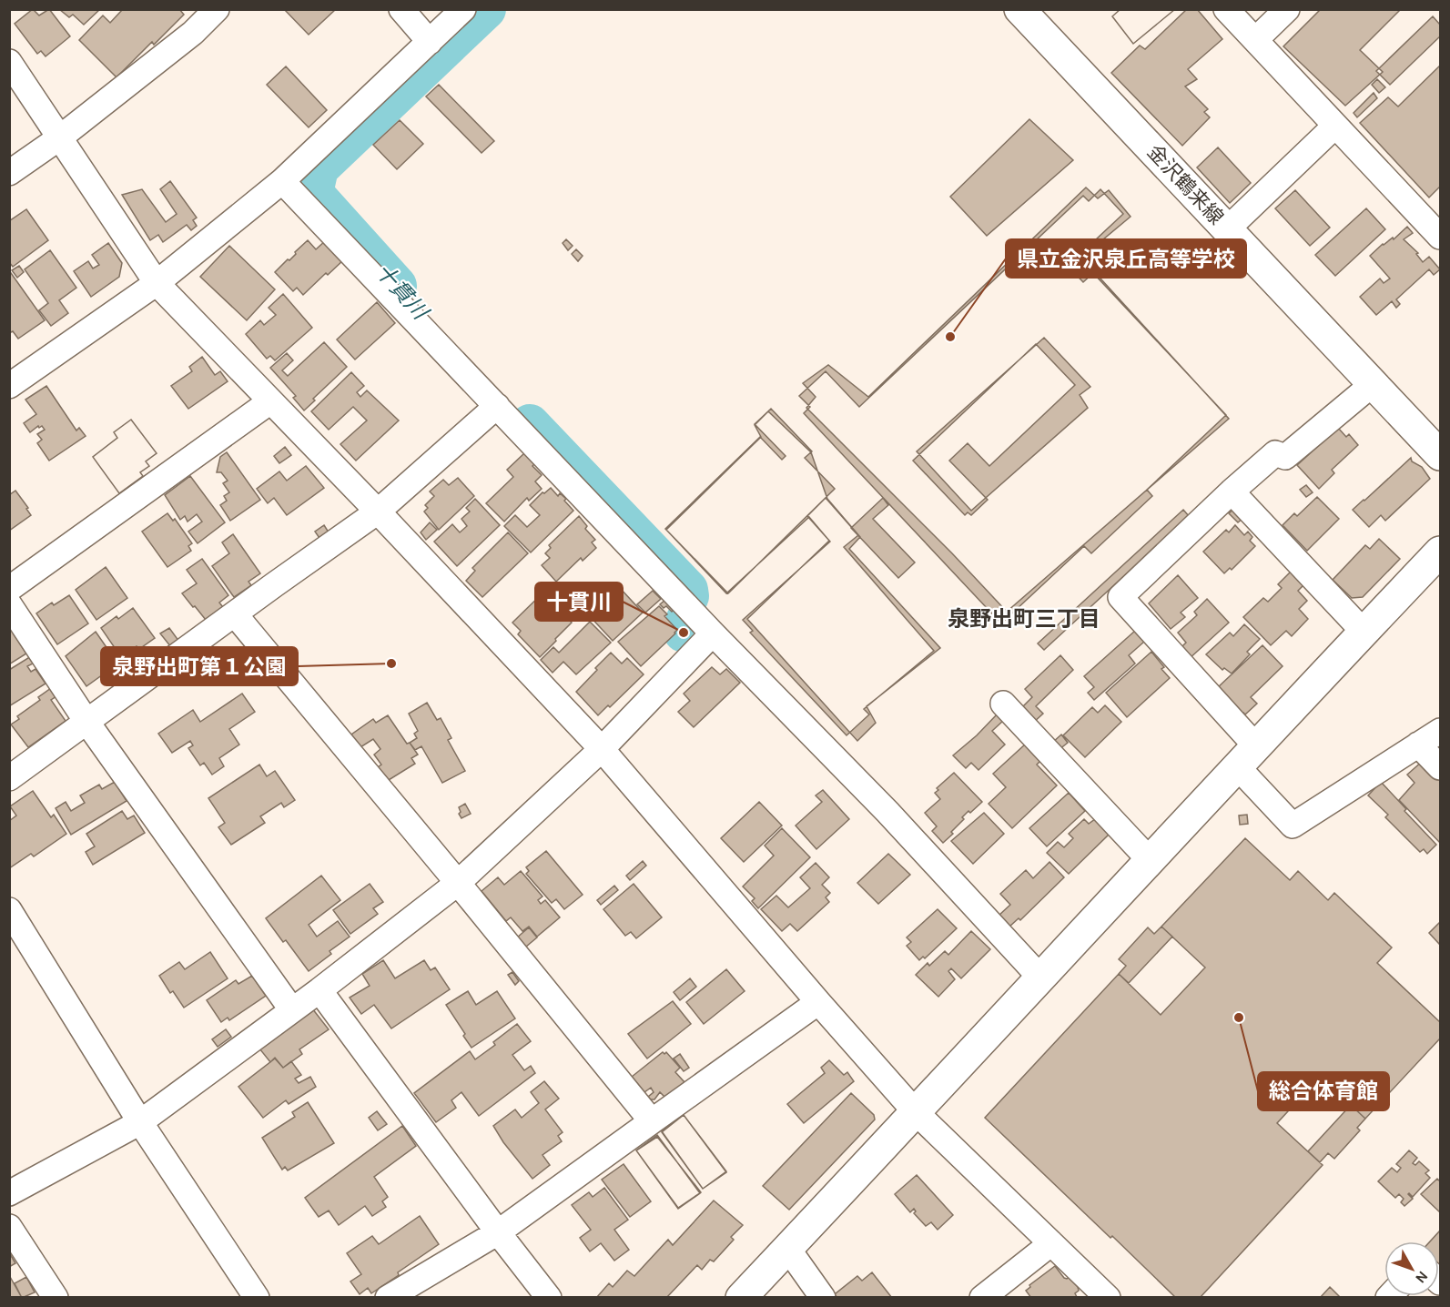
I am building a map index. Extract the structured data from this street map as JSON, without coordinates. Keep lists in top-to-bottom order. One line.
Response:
{"streets":{"street":["金沢鶴来線"]},"districts":["泉野出町三丁目"],"water":["十貫川"],"places":["県立金沢泉丘高等学校","十貫川","泉野出町第１公園","総合体育館"],"north":"bottom right"}
